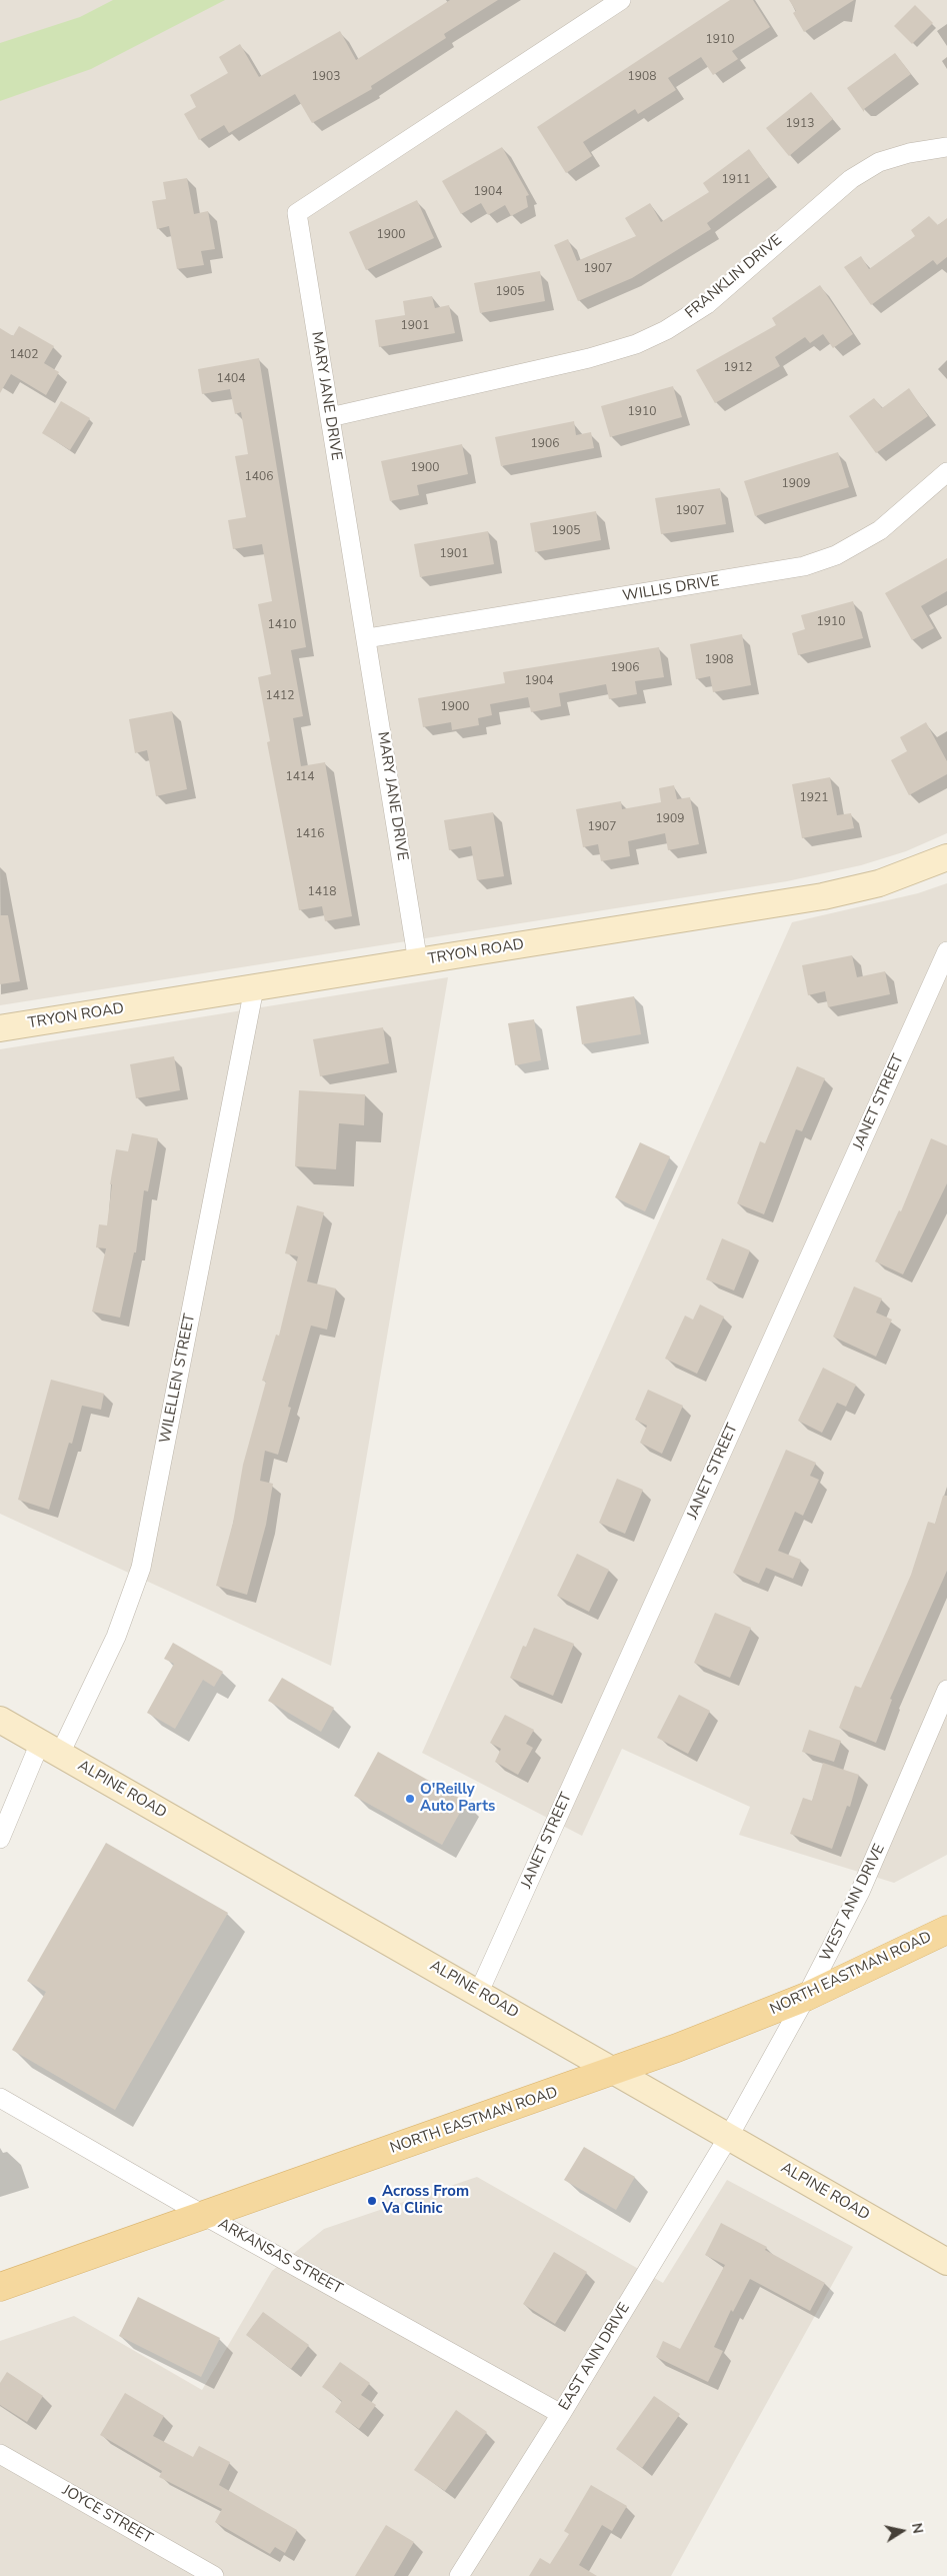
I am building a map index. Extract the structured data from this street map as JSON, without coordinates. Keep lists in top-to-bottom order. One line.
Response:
{"streets":{"main road":["TRYON ROAD","ALPINE ROAD","NORTH EASTMAN ROAD"],"street":["FRANKLIN DRIVE","MARY JANE DRIVE","WILLIS DRIVE","JANET STREET","WILELLEN STREET","WEST ANN DRIVE","ARKANSAS STREET","EAST ANN DRIVE","JOYCE STREET"]},"crossings":[["FRANKLIN DRIVE","MARY JANE DRIVE"],["MARY JANE DRIVE","WILLIS DRIVE"],["MARY JANE DRIVE","TRYON ROAD"],["TRYON ROAD","WILELLEN STREET"],["JANET STREET","ALPINE ROAD"],["WILELLEN STREET","ALPINE ROAD"],["ALPINE ROAD","WEST ANN DRIVE"],["ALPINE ROAD","NORTH EASTMAN ROAD"],["ALPINE ROAD","EAST ANN DRIVE"],["WEST ANN DRIVE","NORTH EASTMAN ROAD"],["WEST ANN DRIVE","EAST ANN DRIVE"],["NORTH EASTMAN ROAD","ARKANSAS STREET"],["ARKANSAS STREET","EAST ANN DRIVE"]],"places":["O'Reilly Auto Parts","Across From Va Clinic"],"house_numbers":["1910","1903","1908","1913","1911","1904","1900","1907","1905","1901","1402","1912","1404","1910","1906","1900","1406","1909","1907","1905","1901","1910","1410","1908","1906","1904","1412","1900","1414","1921","1909","1907","1416","1418"],"north":"right"}
